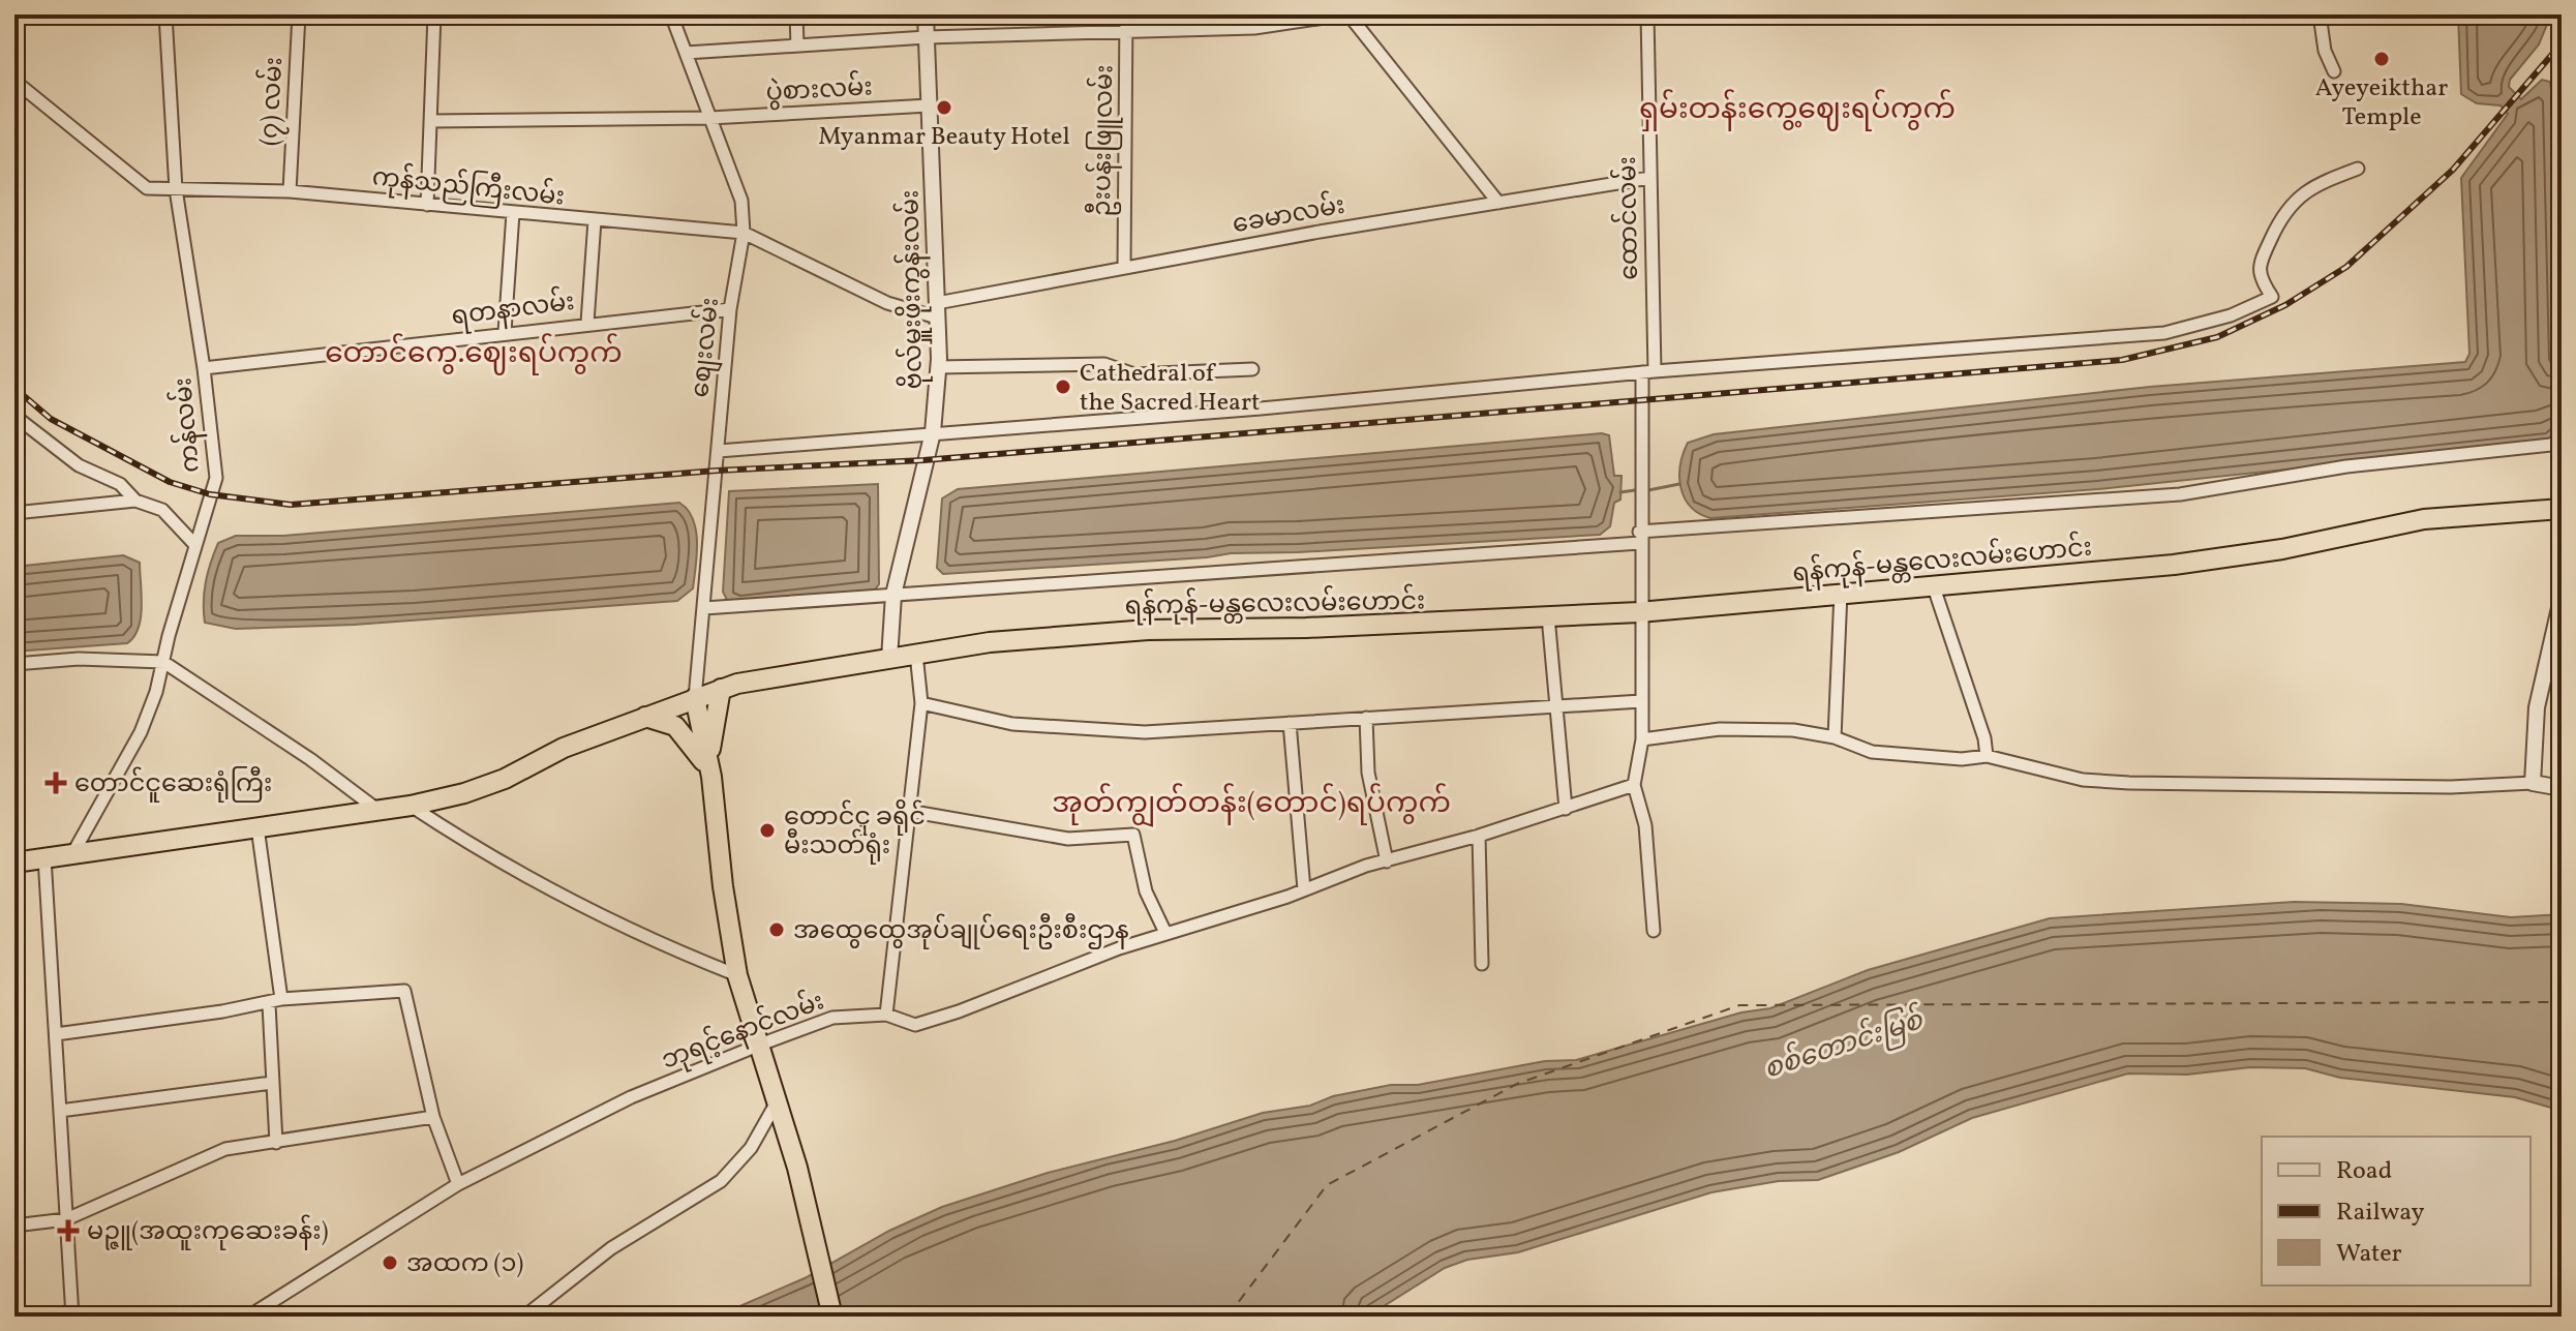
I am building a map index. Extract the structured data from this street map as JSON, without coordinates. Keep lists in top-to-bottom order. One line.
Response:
{"streets":{"highway":["ရန်ကုန်-မန္တလေးလမ်းဟောင်း"],"street":["ပွဲစားလမ်း","(၇) လမ်း","ဦးပန်းဖြူလမ်း","ကုန်သည်ကြီးလမ်း","ခေမာလမ်း","ထောင်လမ်း","ဗိုလ်မှူးဖိုးကွန်းလမ်း","ရတနာလမ်း","စျေးလမ်း","ကန်လမ်း","ဘုရင့်နောင်လမ်း"]},"crossings":[["ပွဲစားလမ်း","ဗိုလ်မှူးဖိုးကွန်းလမ်း"],["ပွဲစားလမ်း","စျေးလမ်း"],["(၇) လမ်း","ကုန်သည်ကြီးလမ်း"],["ဦးပန်းဖြူလမ်း","ခေမာလမ်း"],["ကုန်သည်ကြီးလမ်း","ခေမာလမ်း"],["ကုန်သည်ကြီးလမ်း","ဗိုလ်မှူးဖိုးကွန်းလမ်း"],["ကုန်သည်ကြီးလမ်း","စျေးလမ်း"],["ကုန်သည်ကြီးလမ်း","ကန်လမ်း"],["ခေမာလမ်း","ထောင်လမ်း"],["ခေမာလမ်း","ဗိုလ်မှူးဖိုးကွန်းလမ်း"],["ထောင်လမ်း","ရန်ကုန်-မန္တလေးလမ်းဟောင်း"],["ထောင်လမ်း","ဘုရင့်နောင်လမ်း"],["ဗိုလ်မှူးဖိုးကွန်းလမ်း","ရန်ကုန်-မန္တလေးလမ်းဟောင်း"],["ရတနာလမ်း","စျေးလမ်း"],["ရတနာလမ်း","ကန်လမ်း"],["စျေးလမ်း","ရန်ကုန်-မန္တလေးလမ်းဟောင်း"],["ကန်လမ်း","ရန်ကုန်-မန္တလေးလမ်းဟောင်း"]],"districts":["ရှမ်းတန်းကွေ့ဈေးရပ်ကွက်","တောင်ကွေ.ဈေးရပ်ကွက်","အုတ်ကျွတ်တန်း(တောင်)ရပ်ကွက်"],"water":["စစ်တောင်းမြစ်"],"places":{"other":["Ayeyeikthar Temple","Myanmar Beauty Hotel","Cathedral of the Sacred Heart","တောင်ငူ ခရိုင် မီးသတ်ရုံး","အထွေထွေအုပ်ချုပ်ရေးဦးစီးဌာန","အထက (၁)"],"health":["တောင်ငူဆေးရုံကြီး","မဉ္ဇူ(အထူးကုဆေးခန်း)"]},"legend":["Road","Railway","Water"]}
